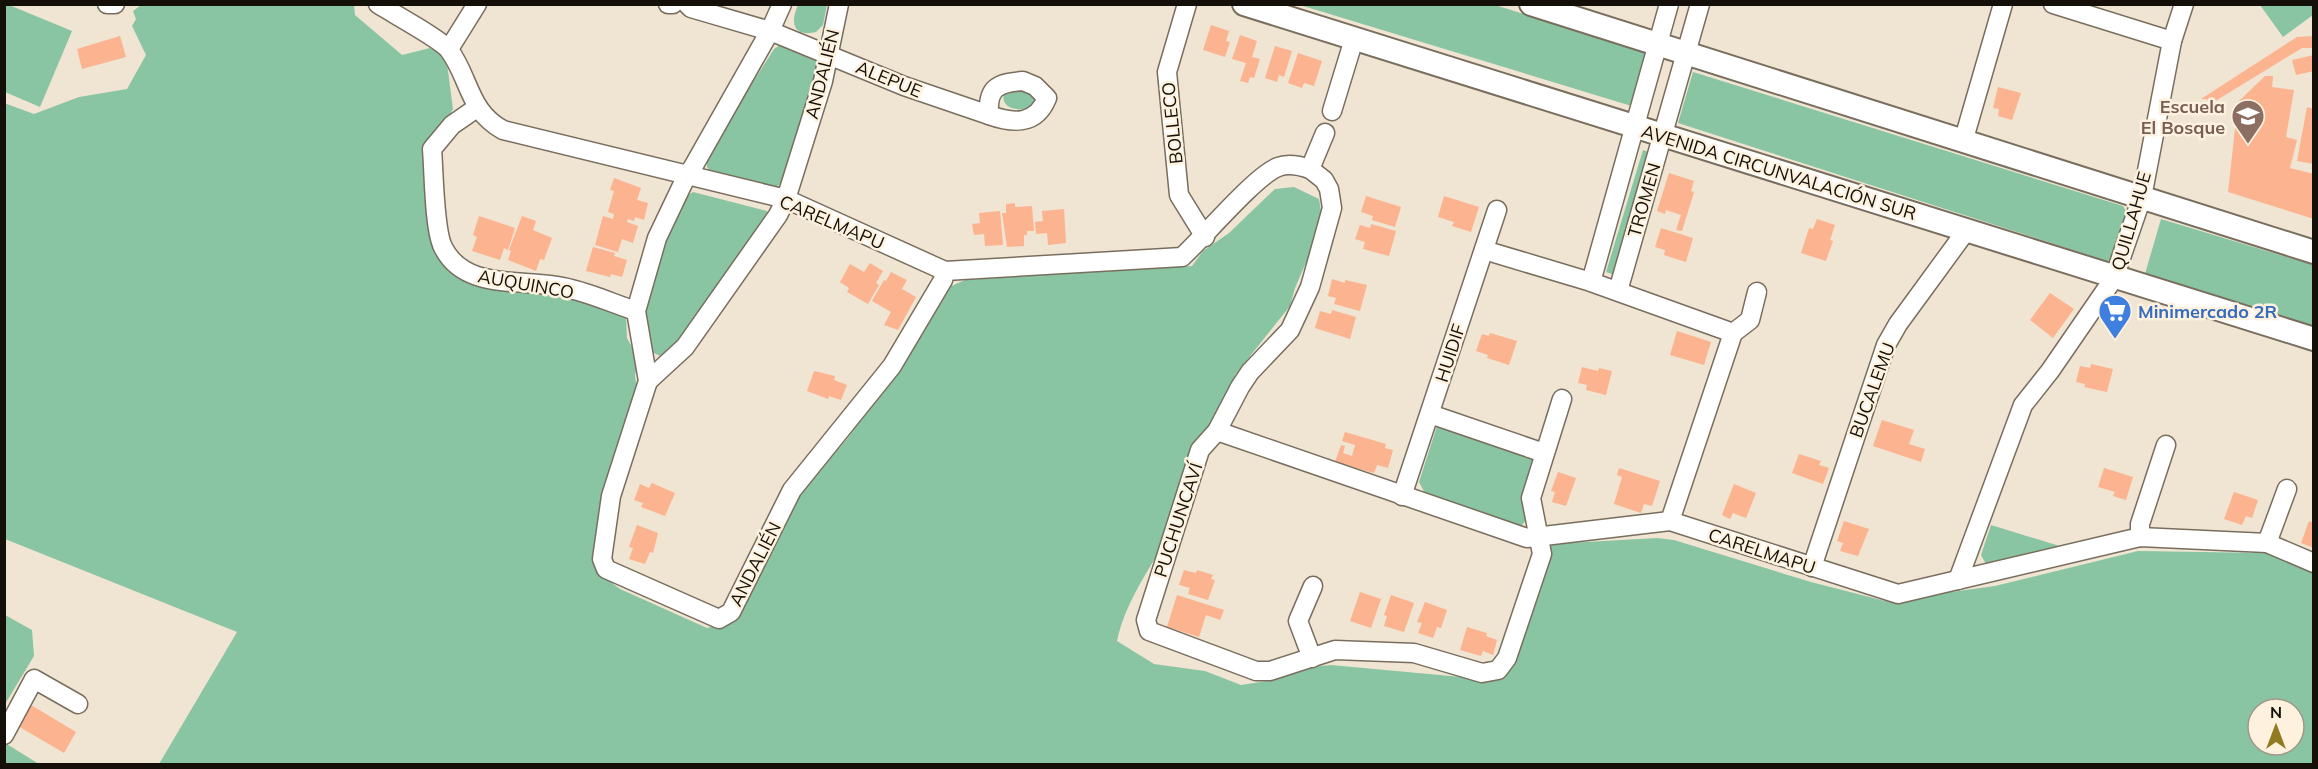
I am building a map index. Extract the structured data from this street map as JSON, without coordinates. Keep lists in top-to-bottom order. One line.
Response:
{"streets":{"main road":["AVENIDA CIRCUNVALACIÓN SUR"],"street":["ANDALIÉN","ALEPUE","BOLLECO","TROMEN","QUILLAHUE","CARELMAPU","AUQUINCO","HUIDIF","BUCALEMU","PUCHUNCAVÍ"]},"crossings":[["ANDALIÉN","ALEPUE"],["ANDALIÉN","CARELMAPU"],["ANDALIÉN","AUQUINCO"],["BOLLECO","CARELMAPU"],["AVENIDA CIRCUNVALACIÓN SUR","TROMEN"],["AVENIDA CIRCUNVALACIÓN SUR","QUILLAHUE"],["AVENIDA CIRCUNVALACIÓN SUR","BUCALEMU"],["QUILLAHUE","CARELMAPU"],["CARELMAPU","AUQUINCO"],["CARELMAPU","HUIDIF"],["CARELMAPU","BUCALEMU"],["CARELMAPU","PUCHUNCAVÍ"]],"places":{"school or university":["Escuela El Bosque"],"supermarket":["Minimercado 2R"]},"north":"top"}
